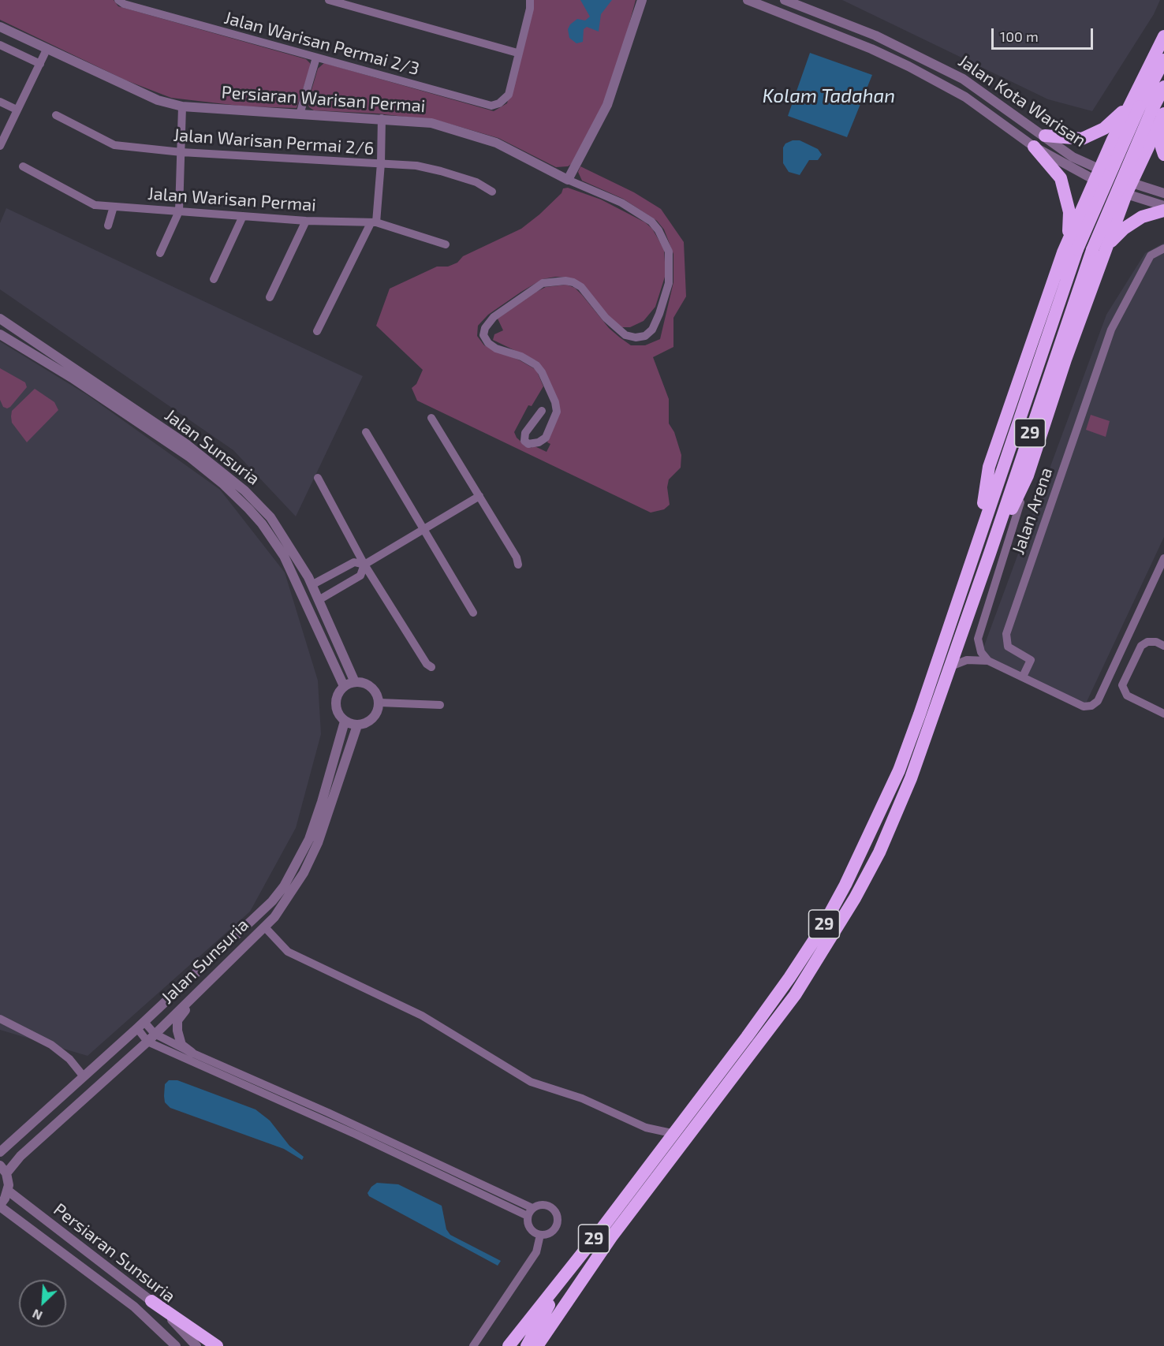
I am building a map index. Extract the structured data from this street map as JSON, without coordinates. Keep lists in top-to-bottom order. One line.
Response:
{"streets":{"highway":["29"],"street":["Jalan Warisan Permai 2/3","Persiaran Warisan Permai","Jalan Kota Warisan","Jalan Warisan Permai 2/6","Jalan Warisan Permai","Jalan Sunsuria","Jalan Arena","Persiaran Sunsuria"]},"water":["Kolam Tadahan"],"scale_bar":"100 m","north":"bottom left"}
